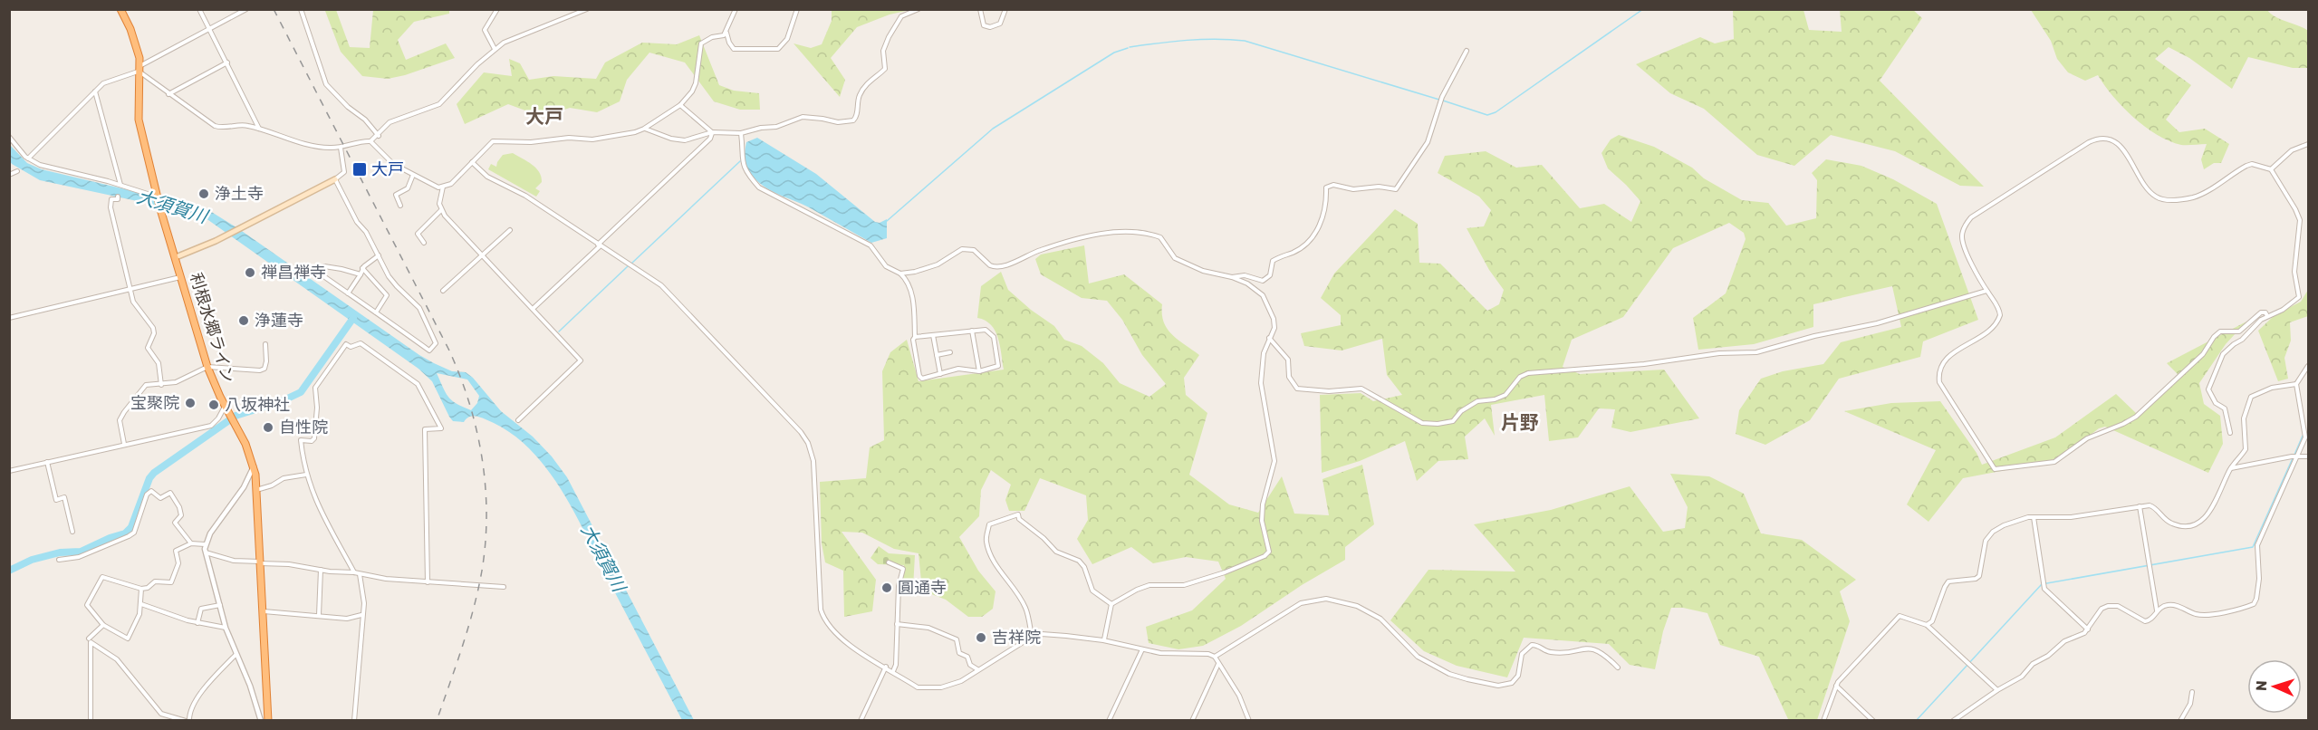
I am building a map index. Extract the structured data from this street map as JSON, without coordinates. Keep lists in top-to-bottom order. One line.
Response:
{"streets":{"highway":["利根水郷ライン"]},"districts":["大戸","片野"],"water":["大須賀川"],"places":{"transit":["大戸"],"other":["浄土寺","禅昌禅寺","浄蓮寺","宝聚院","八坂神社","自性院","圓通寺","吉祥院"]},"north":"left"}
